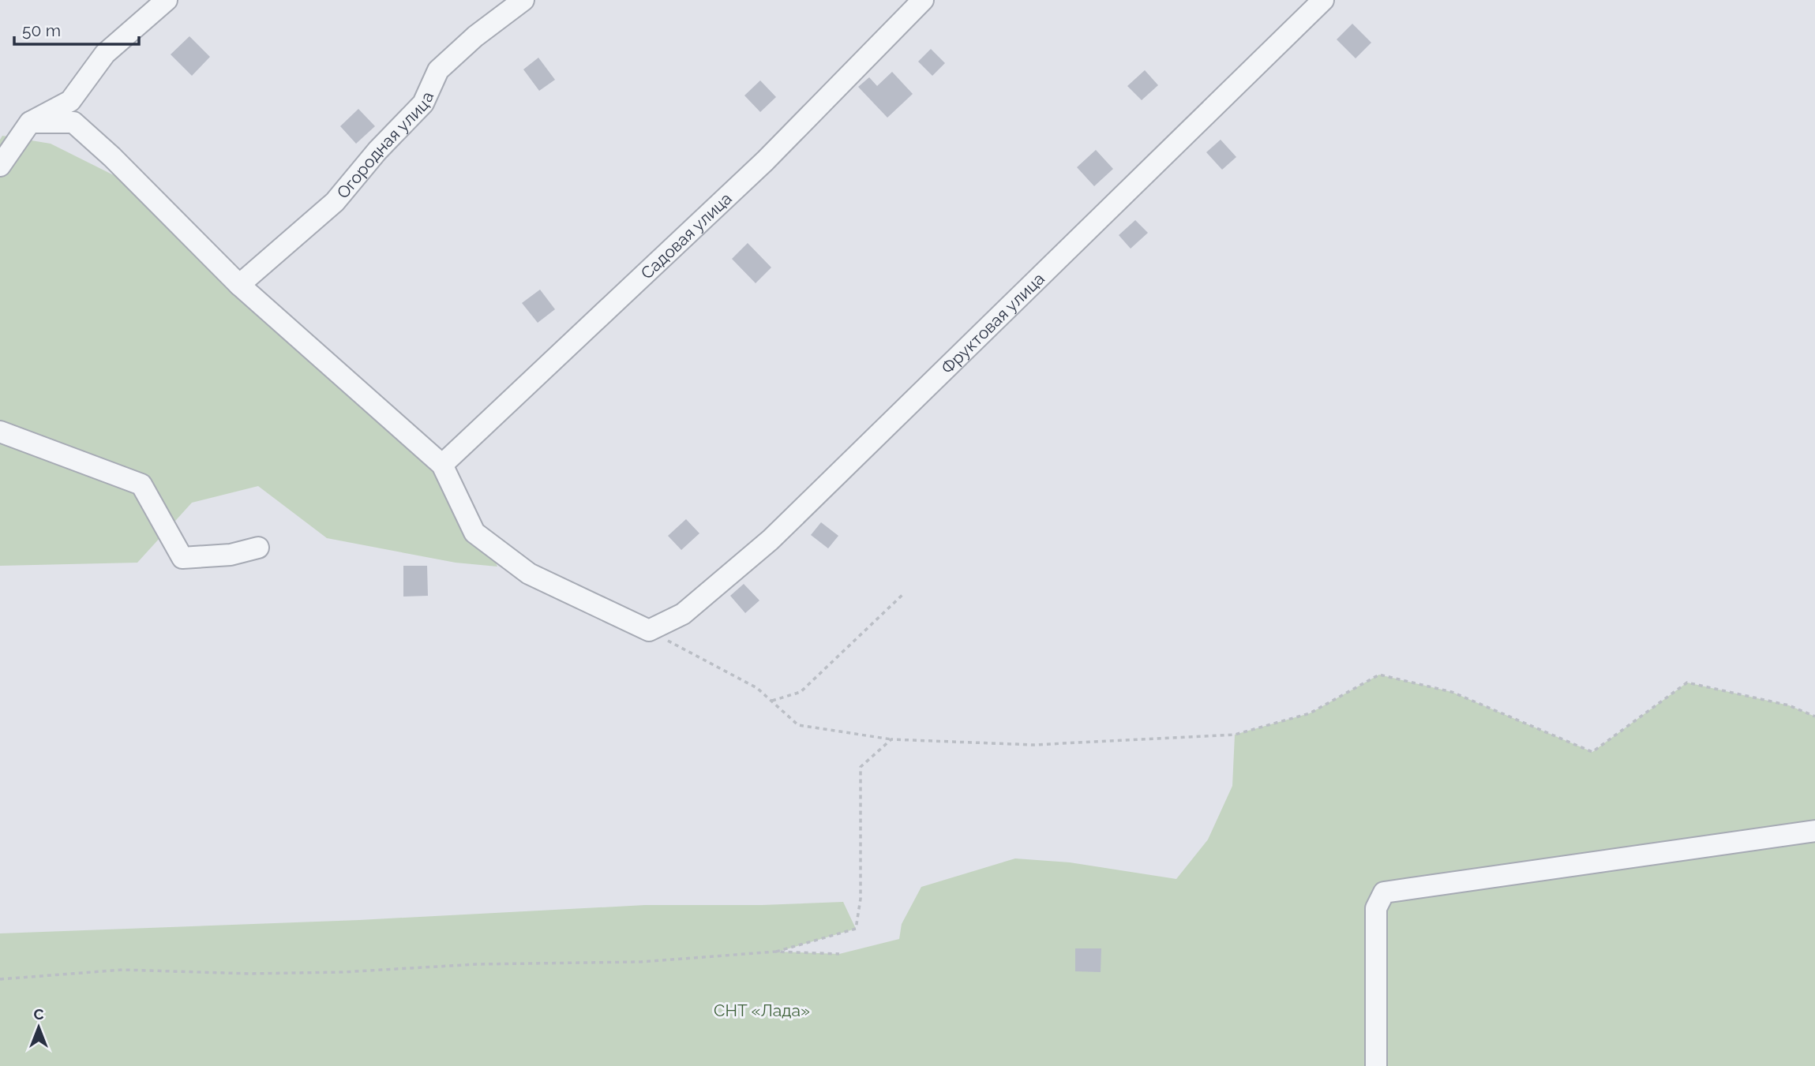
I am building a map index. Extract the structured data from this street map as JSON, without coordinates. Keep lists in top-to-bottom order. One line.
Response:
{"streets":{"street":["Огородная улица","Садовая улица","Фруктовая улица"]},"parks":["СНТ «Лада»"],"scale_bar":"50 m","north":"top"}
